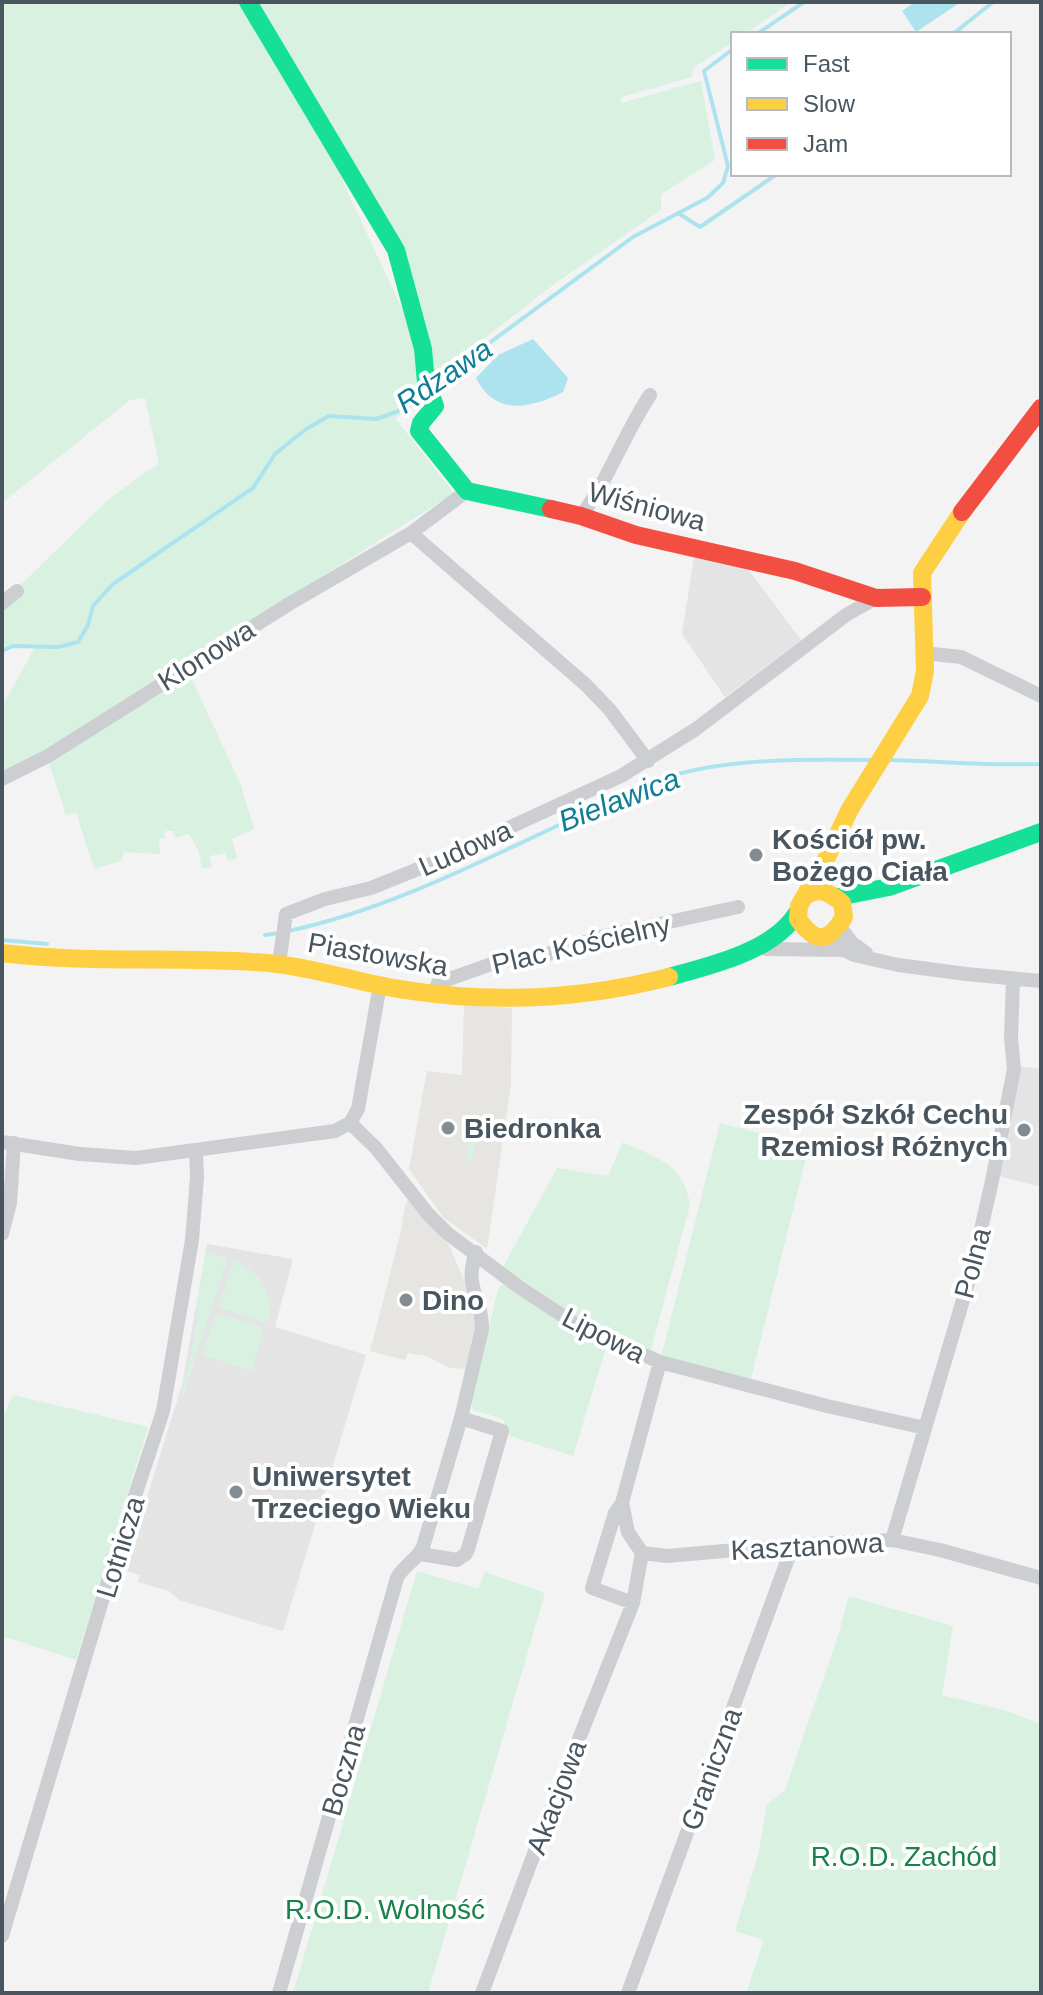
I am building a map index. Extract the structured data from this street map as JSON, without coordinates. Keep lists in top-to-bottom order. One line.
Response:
{"streets":{"street":["Wiśniowa","Klonowa","Ludowa","Plac Kościelny","Piastowska","Polna","Lipowa","Kasztanowa","Lotnicza","Graniczna","Boczna","Akacjowa"]},"crossings":[["Wiśniowa","Klonowa"],["Wiśniowa","Ludowa"],["Ludowa","Piastowska"],["Plac Kościelny","Piastowska"],["Polna","Lipowa"],["Polna","Kasztanowa"],["Lipowa","Boczna"],["Kasztanowa","Graniczna"],["Kasztanowa","Akacjowa"]],"water":["Rdzawa","Bielawica"],"parks":["R.O.D. Zachód","R.O.D. Wolność"],"places":["Kościół pw. Bożego Ciała","Biedronka","Zespół Szkół Cechu Rzemiosł Różnych","Dino","Uniwersytet Trzeciego Wieku"],"legend":["Fast","Slow","Jam"]}
